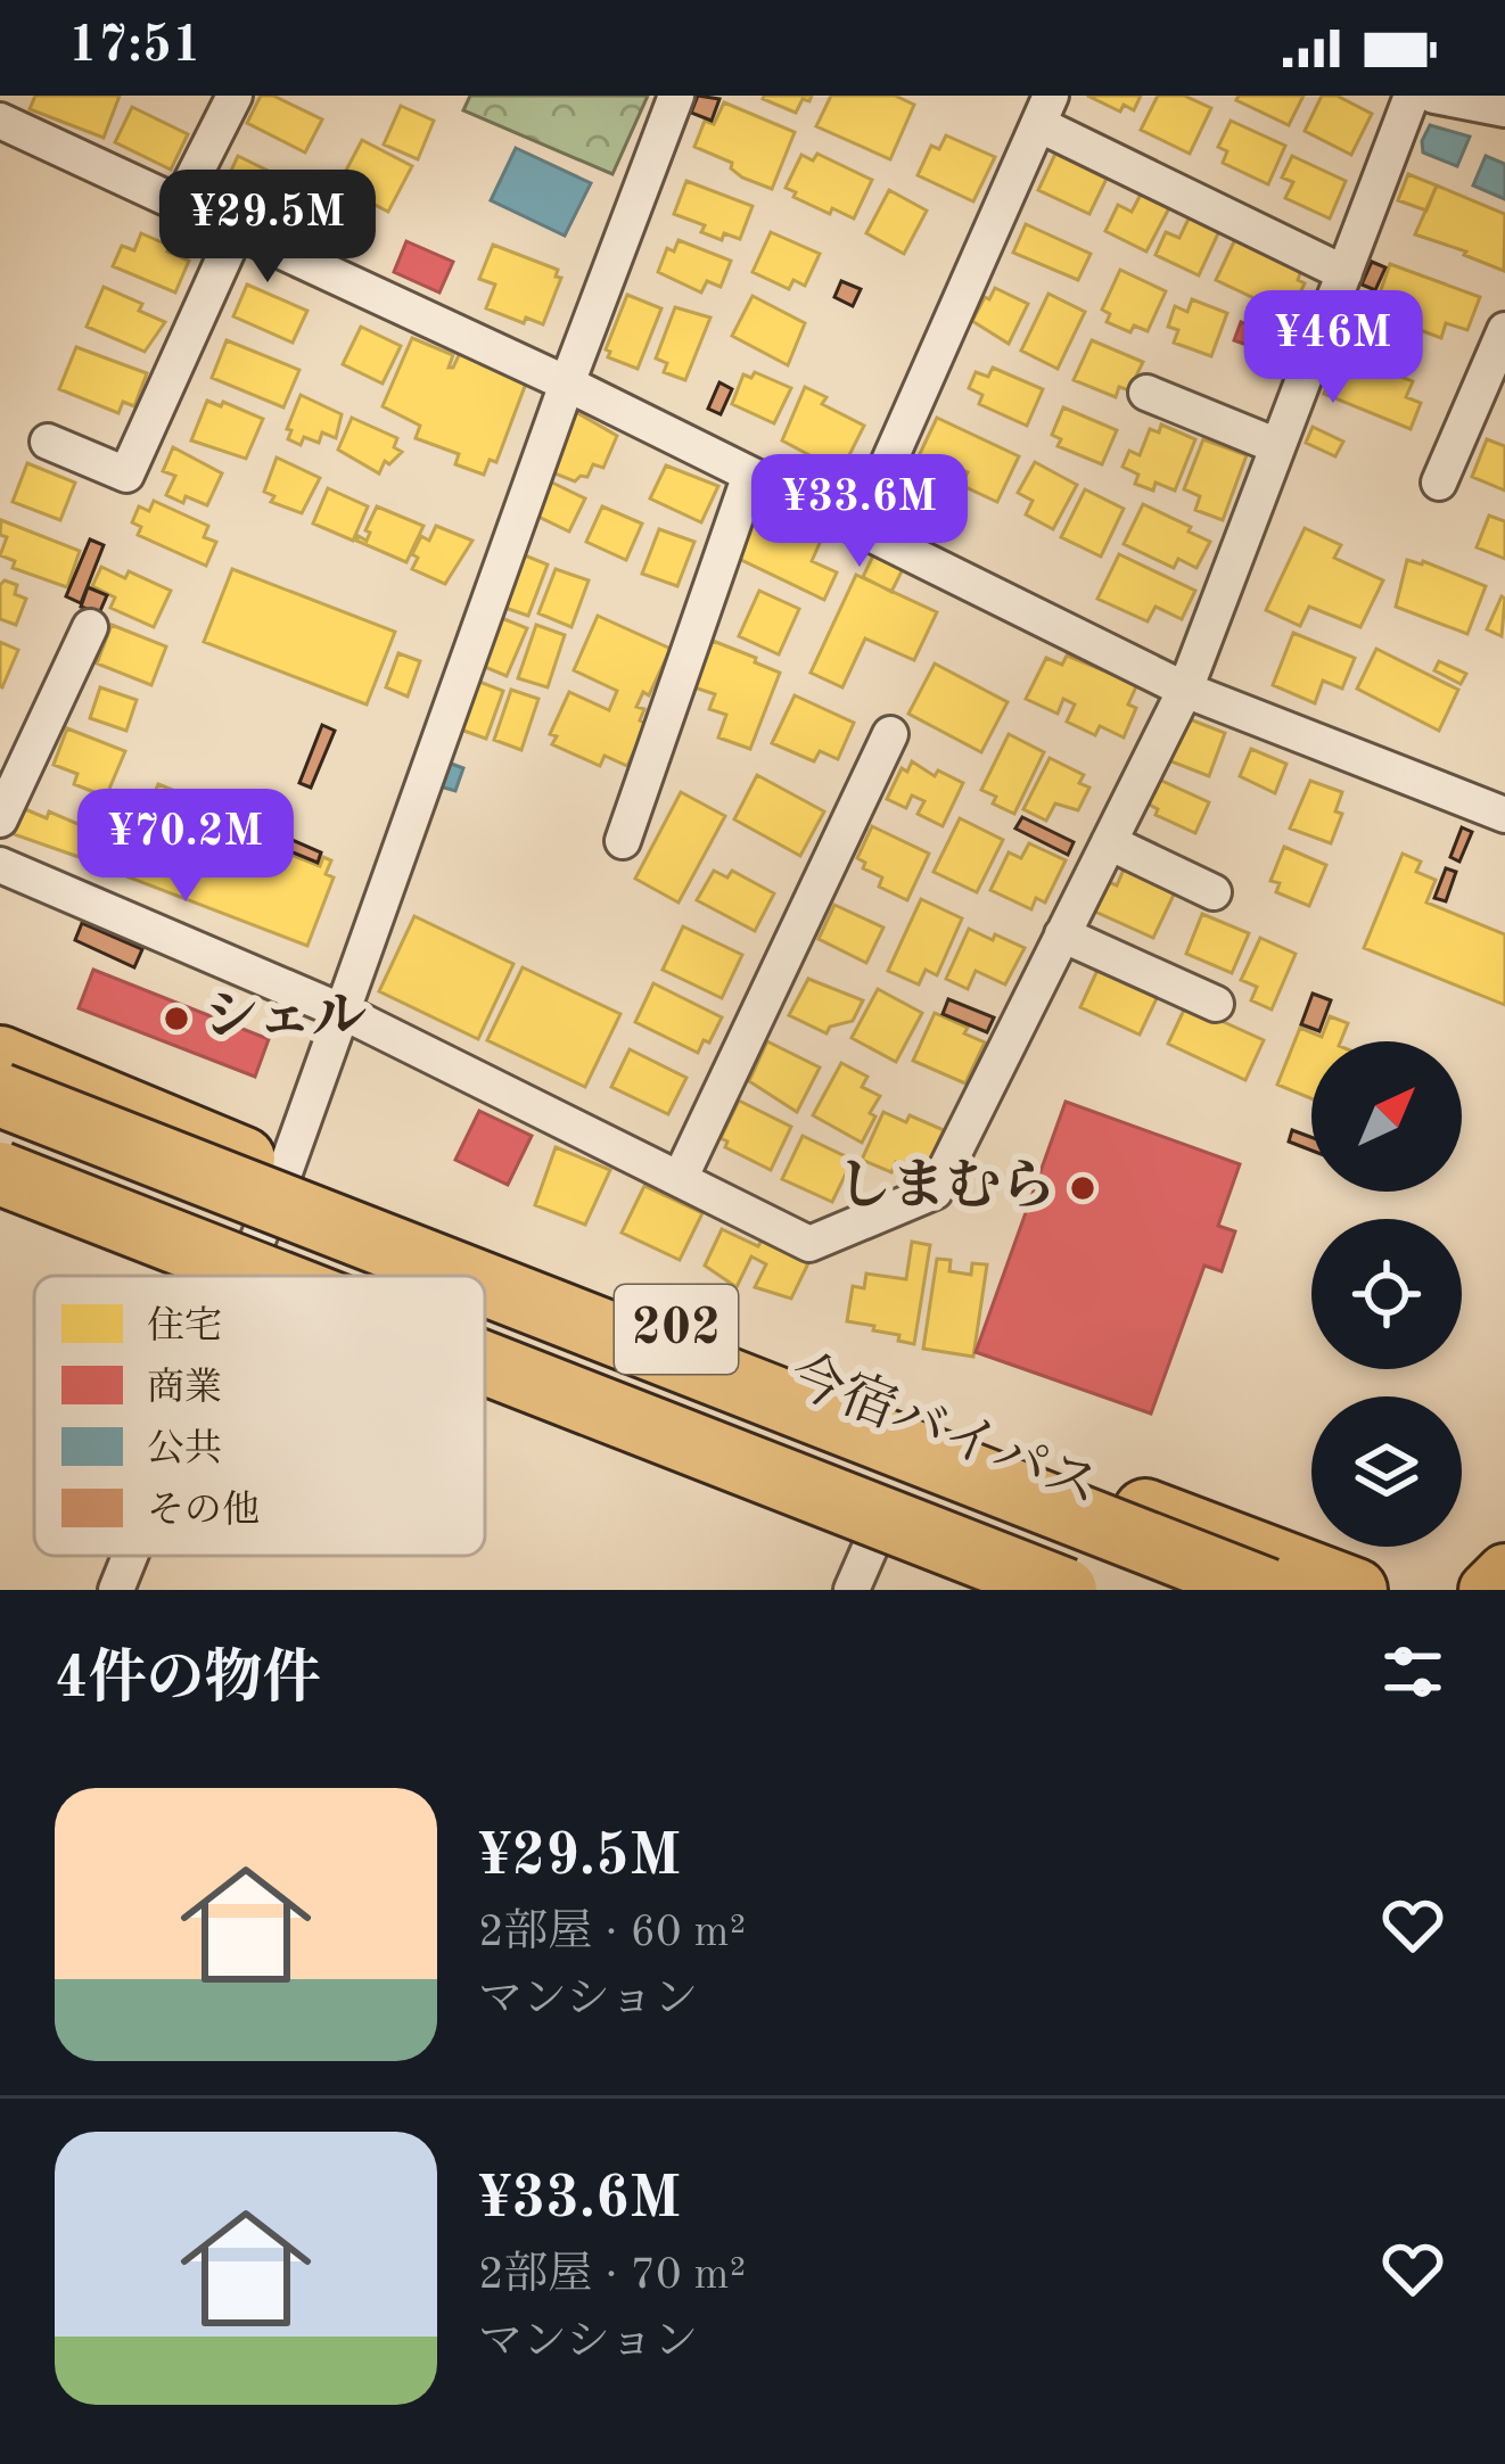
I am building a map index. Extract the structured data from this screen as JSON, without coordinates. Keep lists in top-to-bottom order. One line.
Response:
{"streets":{"highway":["202","今宿バイパス"]},"places":["シェル","しまむら"],"legend":["住宅","商業","公共","その他"],"north":"top right","page":{"status":"17:51","price":["¥29.5M","¥46M","¥33.6M","¥70.2M"],"heading":"4件の物件","list":[{"name":"¥29.5M","note":"2部屋 · 60 m² · マンション"},{"name":"¥33.6M","note":"2部屋 · 70 m² · マンション"}]}}
